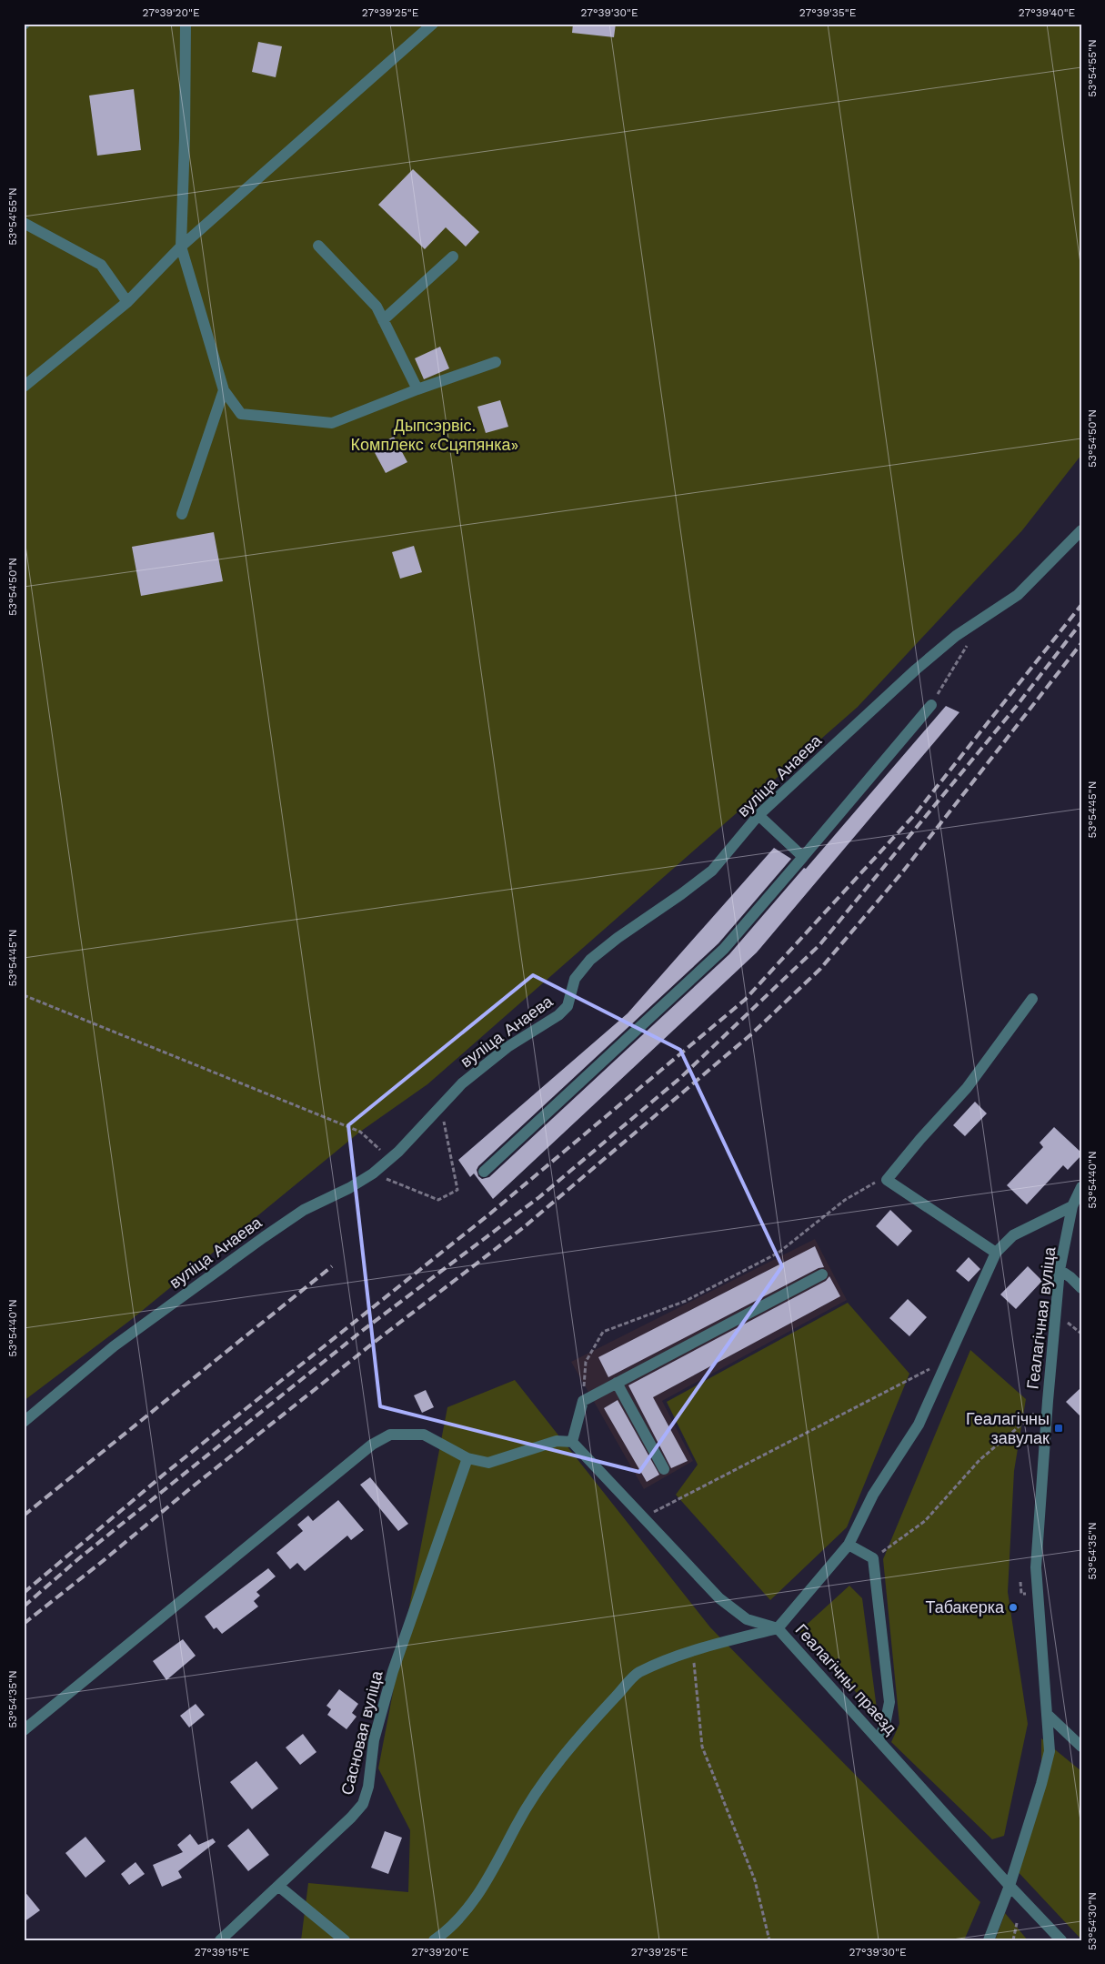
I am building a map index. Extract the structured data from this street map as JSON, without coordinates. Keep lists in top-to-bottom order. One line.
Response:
{"streets":{"street":["вуліца Анаева","Геалагічная вуліца","Геалагічны праезд","Сасновая вуліца"]},"crossings":[["Геалагічная вуліца","Геалагічны праезд"]],"parks":["Дыпсэрвіс. Комплекс «Сцяпянка»"],"places":{"transit":["Геалагічны завулак"],"other":["Табакерка"]},"coordinates":["27°39'20\"E","27°39'25\"E","27°39'30\"E","27°39'35\"E","27°39'40\"E","53°54'55\"N","53°54'50\"N","53°54'45\"N","53°54'40\"N","53°54'35\"N","53°54'30\"N","27°39'15\"E"]}
